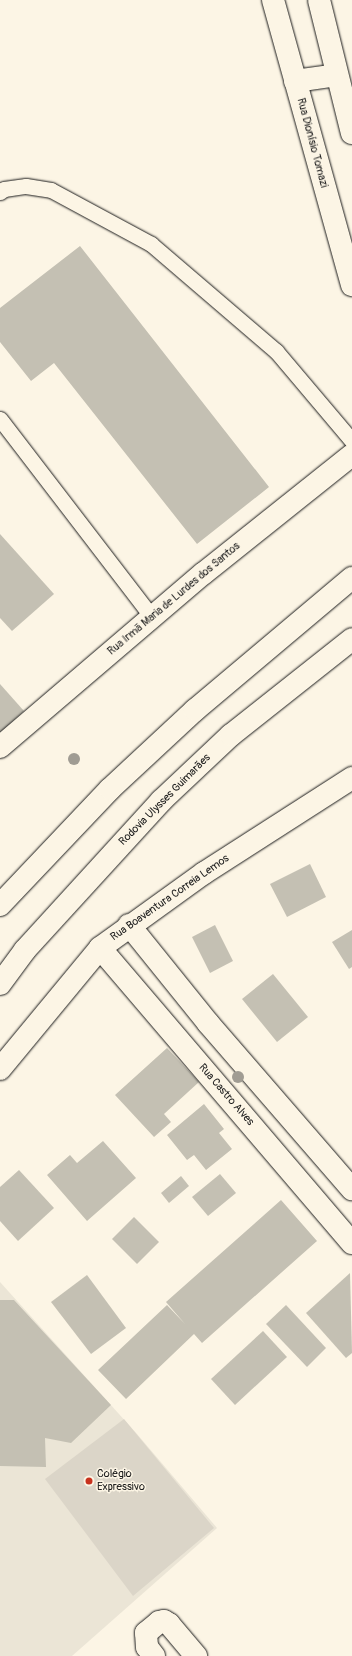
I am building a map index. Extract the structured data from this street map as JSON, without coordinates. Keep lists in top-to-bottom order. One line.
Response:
{"streets":{"main road":["Rua Dionísio Tomazi","Rua Irmã Maria de Lurdes dos Santos","Rodovia Ulysses Guimarães","Rua Boaventura Correia Lemos","Rua Castro Alves"]},"crossings":[["Rua Boaventura Correia Lemos","Rua Castro Alves"]],"places":["Colégio Expressivo"]}
